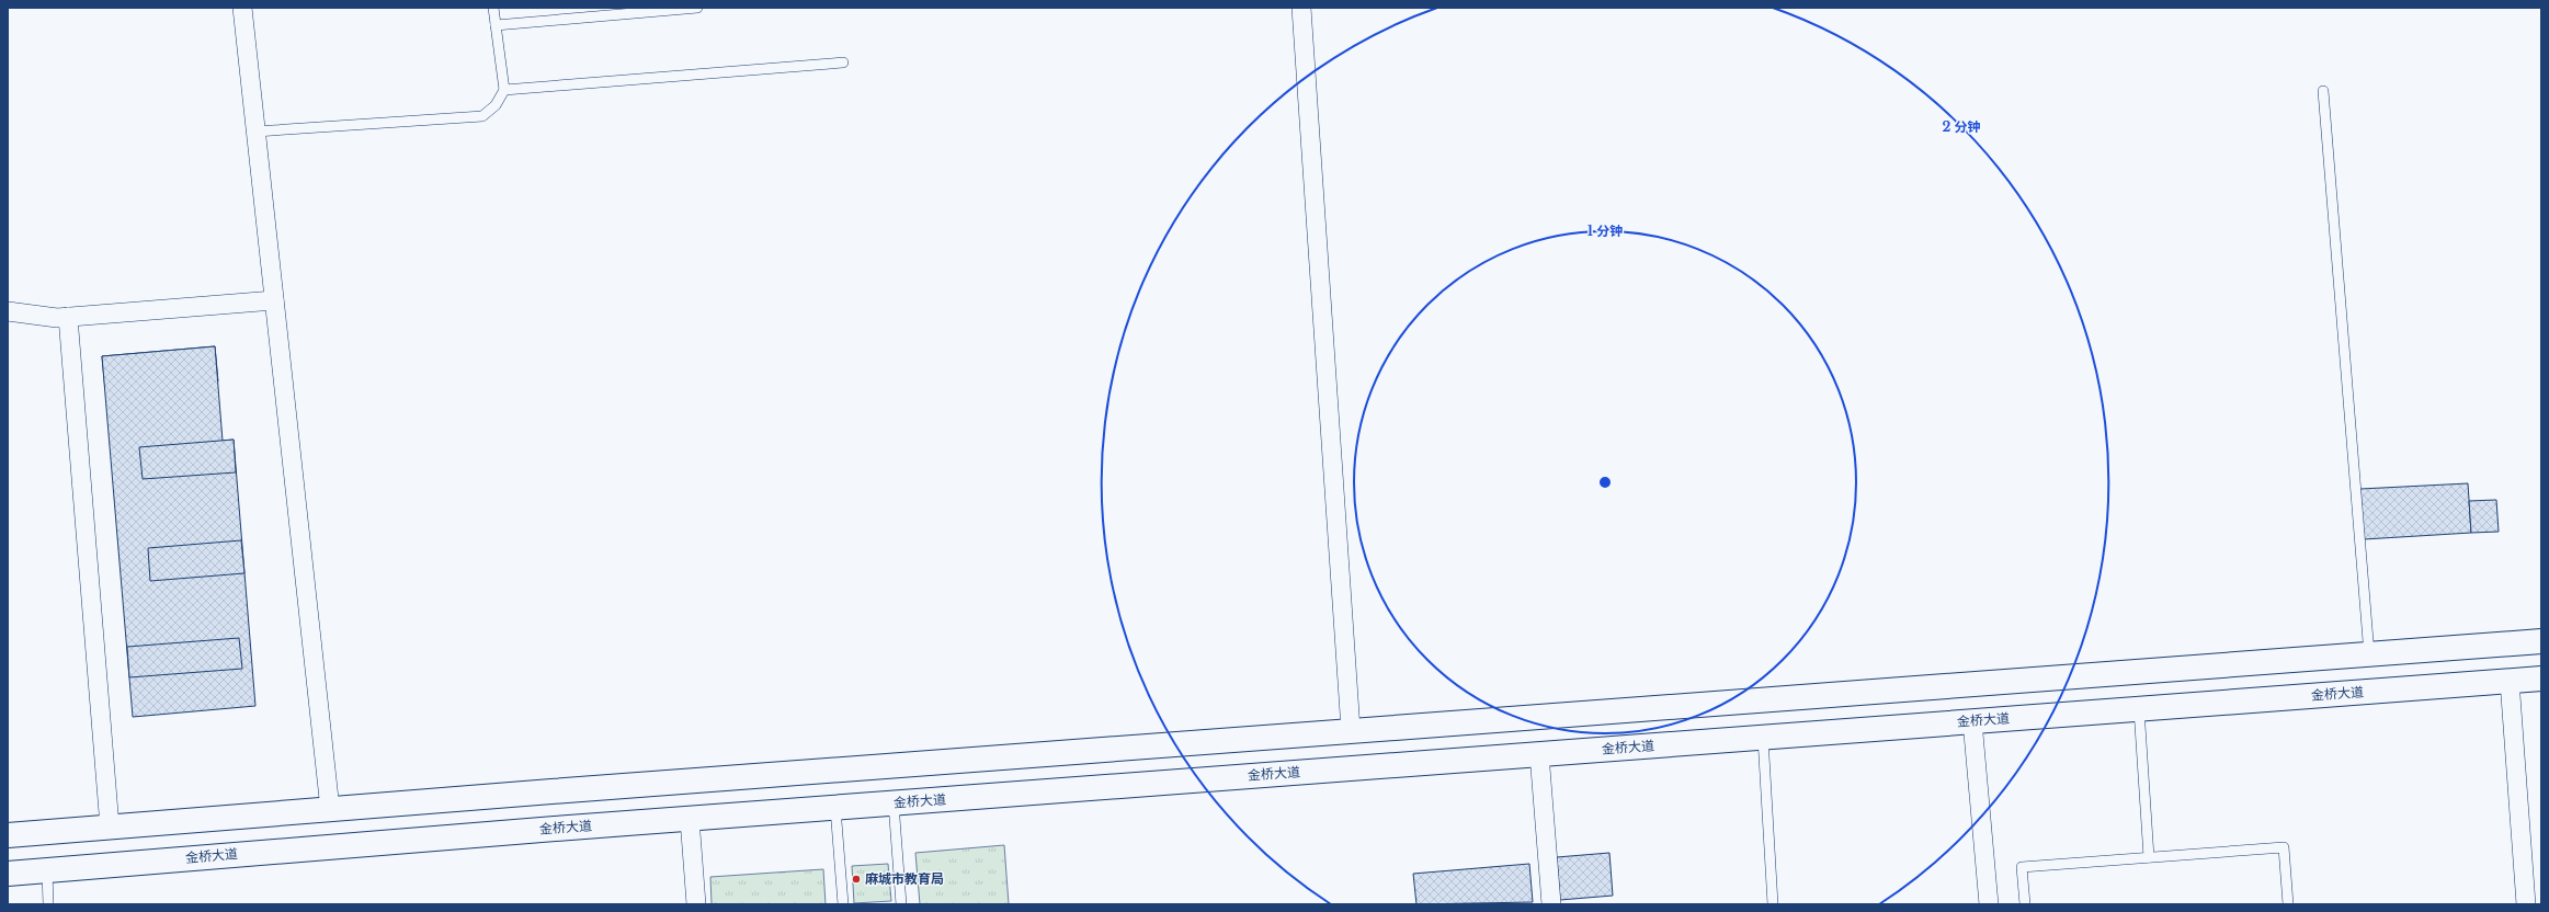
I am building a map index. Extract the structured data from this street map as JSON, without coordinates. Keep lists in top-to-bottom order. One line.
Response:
{"streets":{"highway":["金桥大道"]},"places":["麻城市教育局"],"rings":["2 分钟","1 分钟"]}
